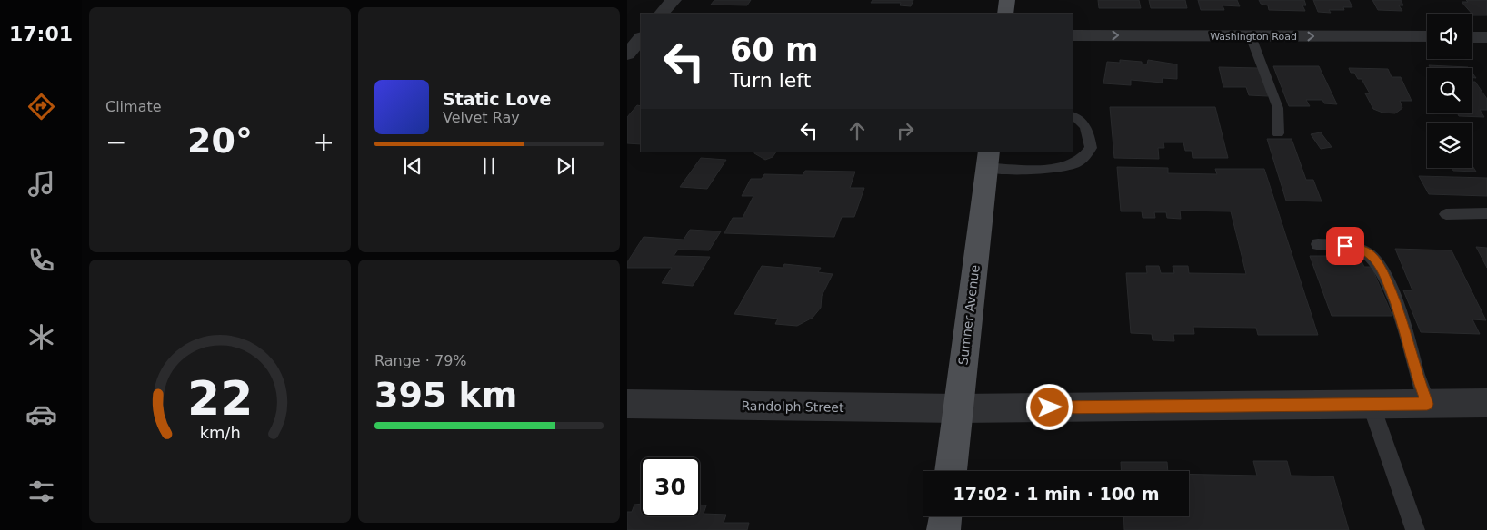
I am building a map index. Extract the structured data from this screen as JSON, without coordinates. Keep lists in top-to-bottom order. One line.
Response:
{"streets":{"main road":["Sumner Avenue"],"street":["Washington Road","Randolph Street"]},"crossings":[["Sumner Avenue","Randolph Street"]],"one_way":["Washington Road"],"page":{"tabs":"17:01","tile":["Climate",["Range · 79%","395 km"]],"turn":["60 m","Turn left"],"song":["Static Love","Velvet Ray"],"heat":["−","20°","+"],"limit":"30","trip":"17:02 · 1 min · 100 m","gauge":["22","km/h"]}}
